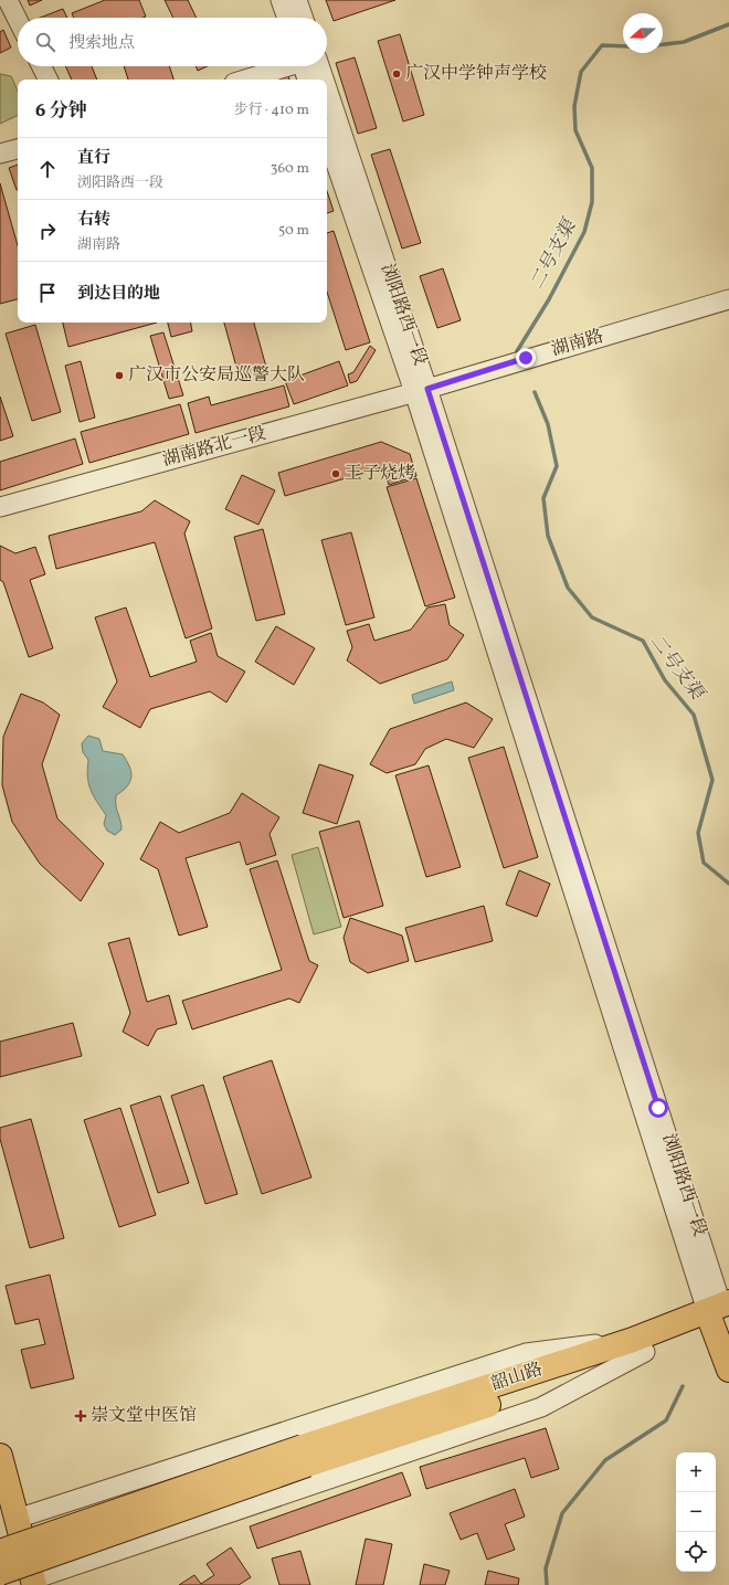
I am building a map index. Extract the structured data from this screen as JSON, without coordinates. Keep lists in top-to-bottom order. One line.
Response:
{"streets":{"main road":["韶山路"],"street":["浏阳路西一段","湖南路","湖南路北一段"]},"crossings":[["浏阳路西一段","湖南路"],["浏阳路西一段","湖南路北一段"],["浏阳路西一段","韶山路"],["湖南路","湖南路北一段"]],"water":["二号支渠"],"places":{"other":["广汉中学钟声学校","广汉市公安局巡警大队","王子烧烤"],"health":["崇文堂中医馆"]},"north":"left","page":{"search":"搜索地点","heading":["6 分钟","步行 · 410 m"],"list":[["直行","浏阳路西一段","360 m"],["右转","湖南路","50 m"],"到达目的地"],"map_buttons":["+","−"]}}
